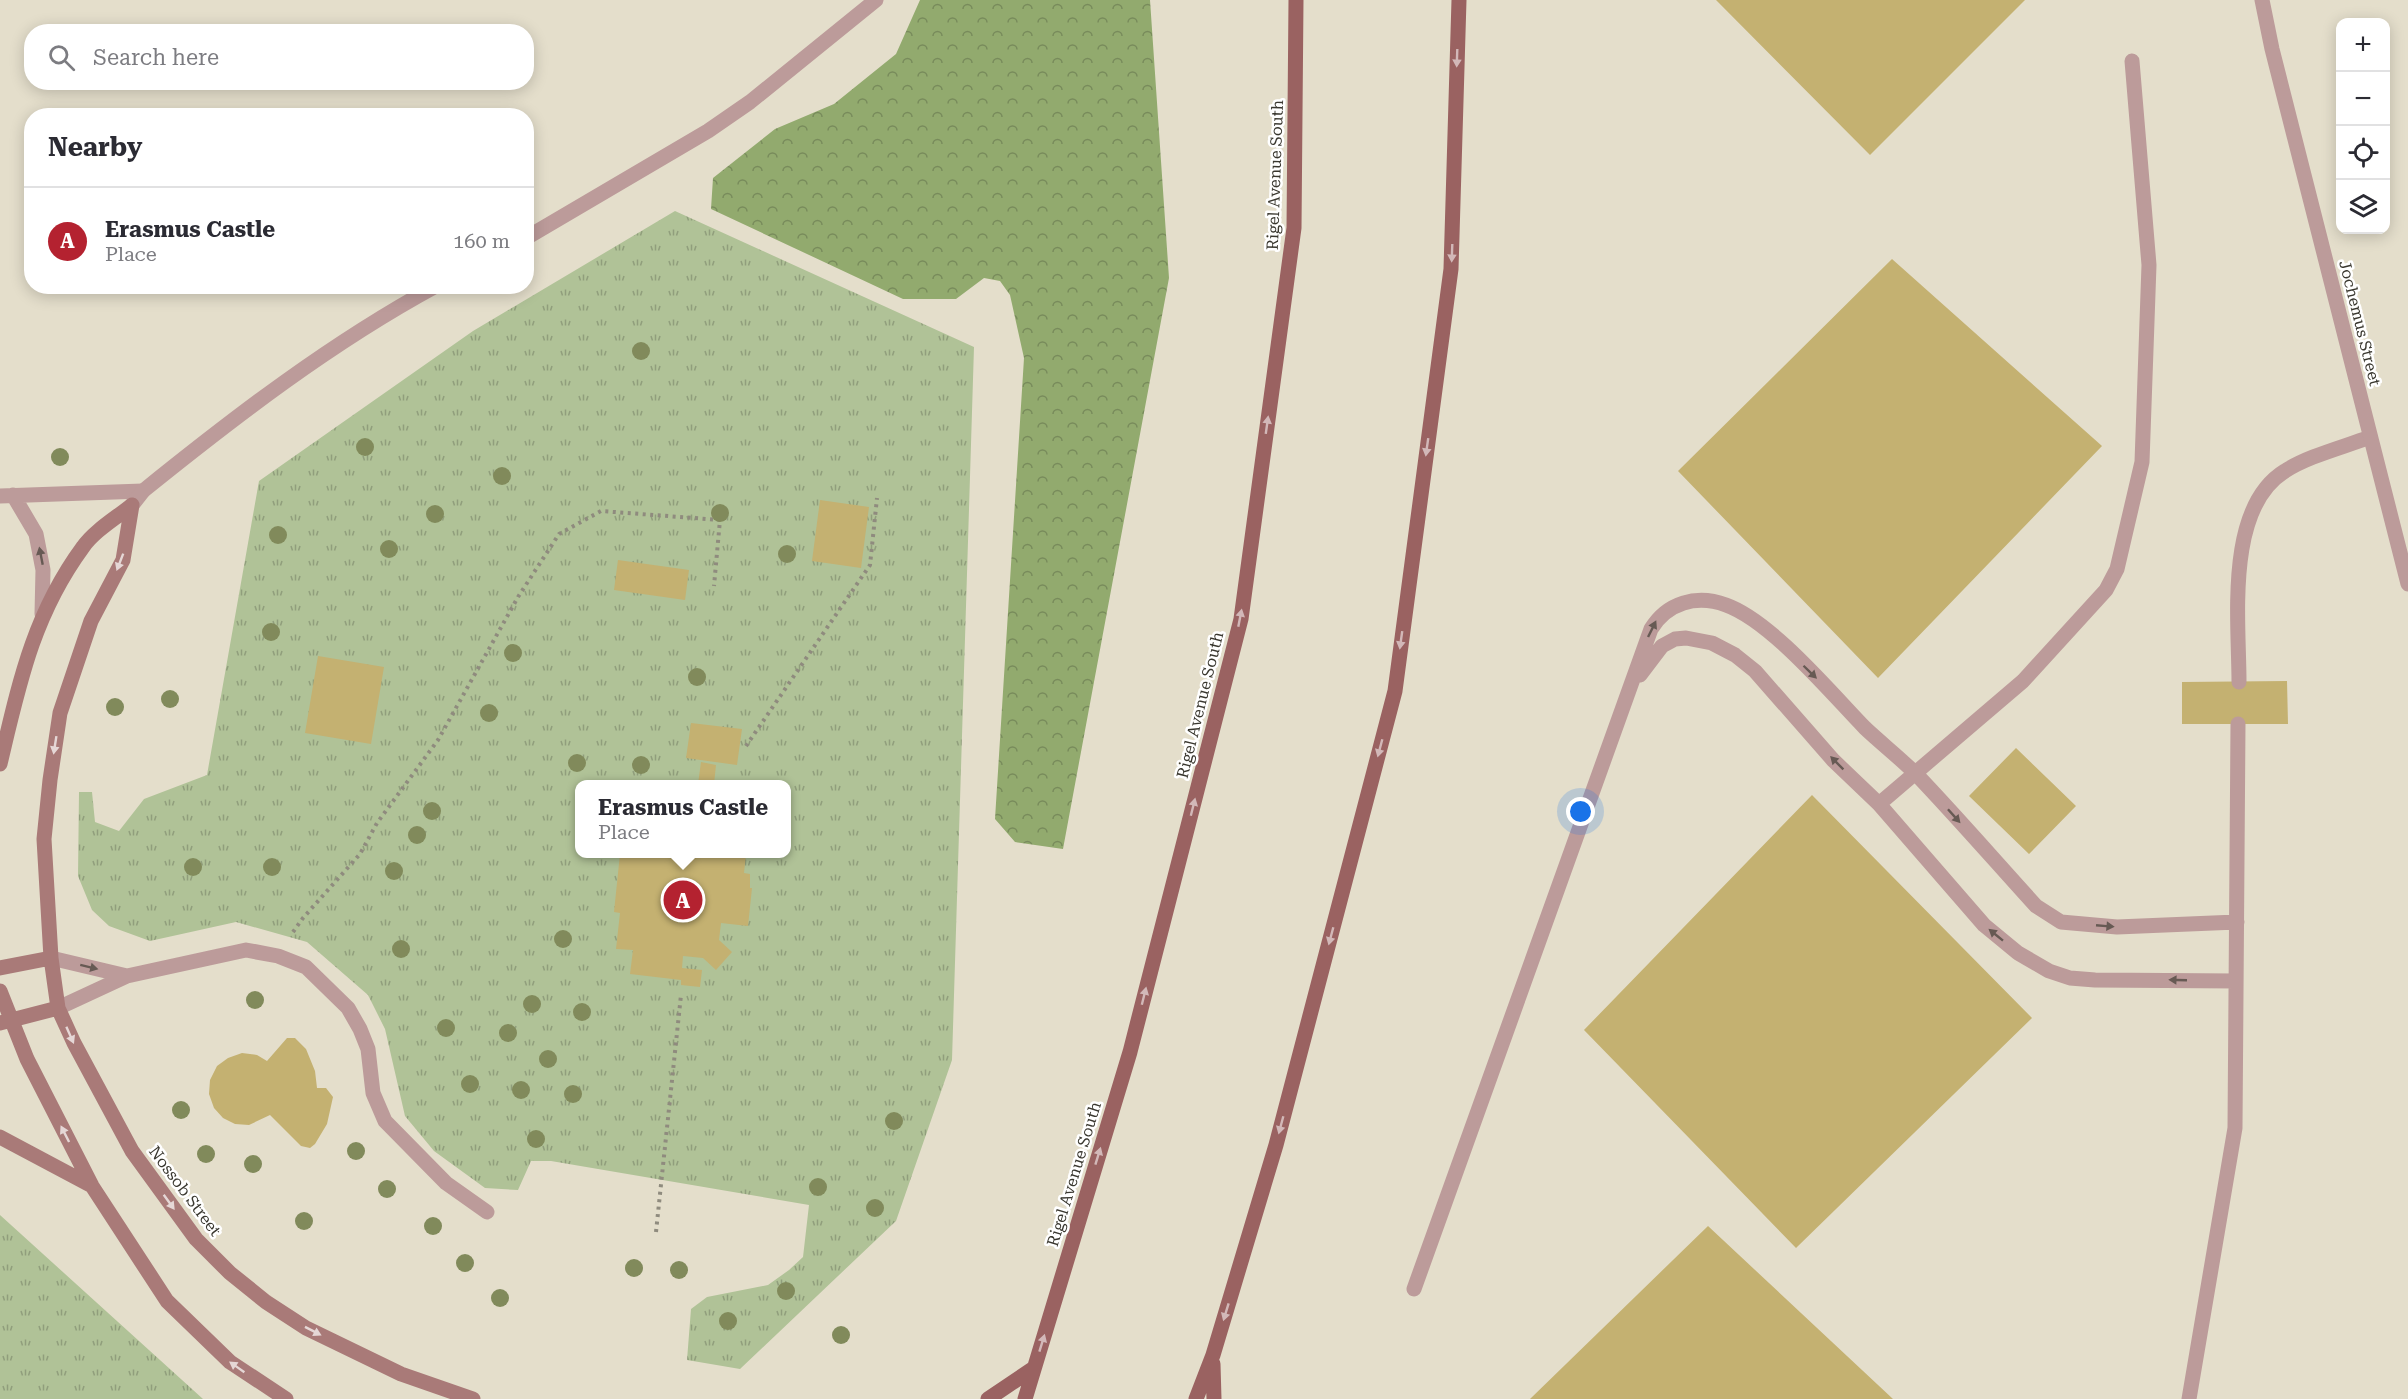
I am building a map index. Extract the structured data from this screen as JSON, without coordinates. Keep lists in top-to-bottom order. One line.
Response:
{"streets":{"main road":["Rigel Avenue South"],"street":["Jochemus Street","Nossob Street"]},"one_way":["Rigel Avenue South"],"page":{"map_buttons":["+","−"],"search":"Search here","heading":"Nearby","list":[{"mark":"A","name":"Erasmus Castle","note":"Place","value":"160 m"}],"popup":["Erasmus Castle","Place"],"pins":"A"}}
